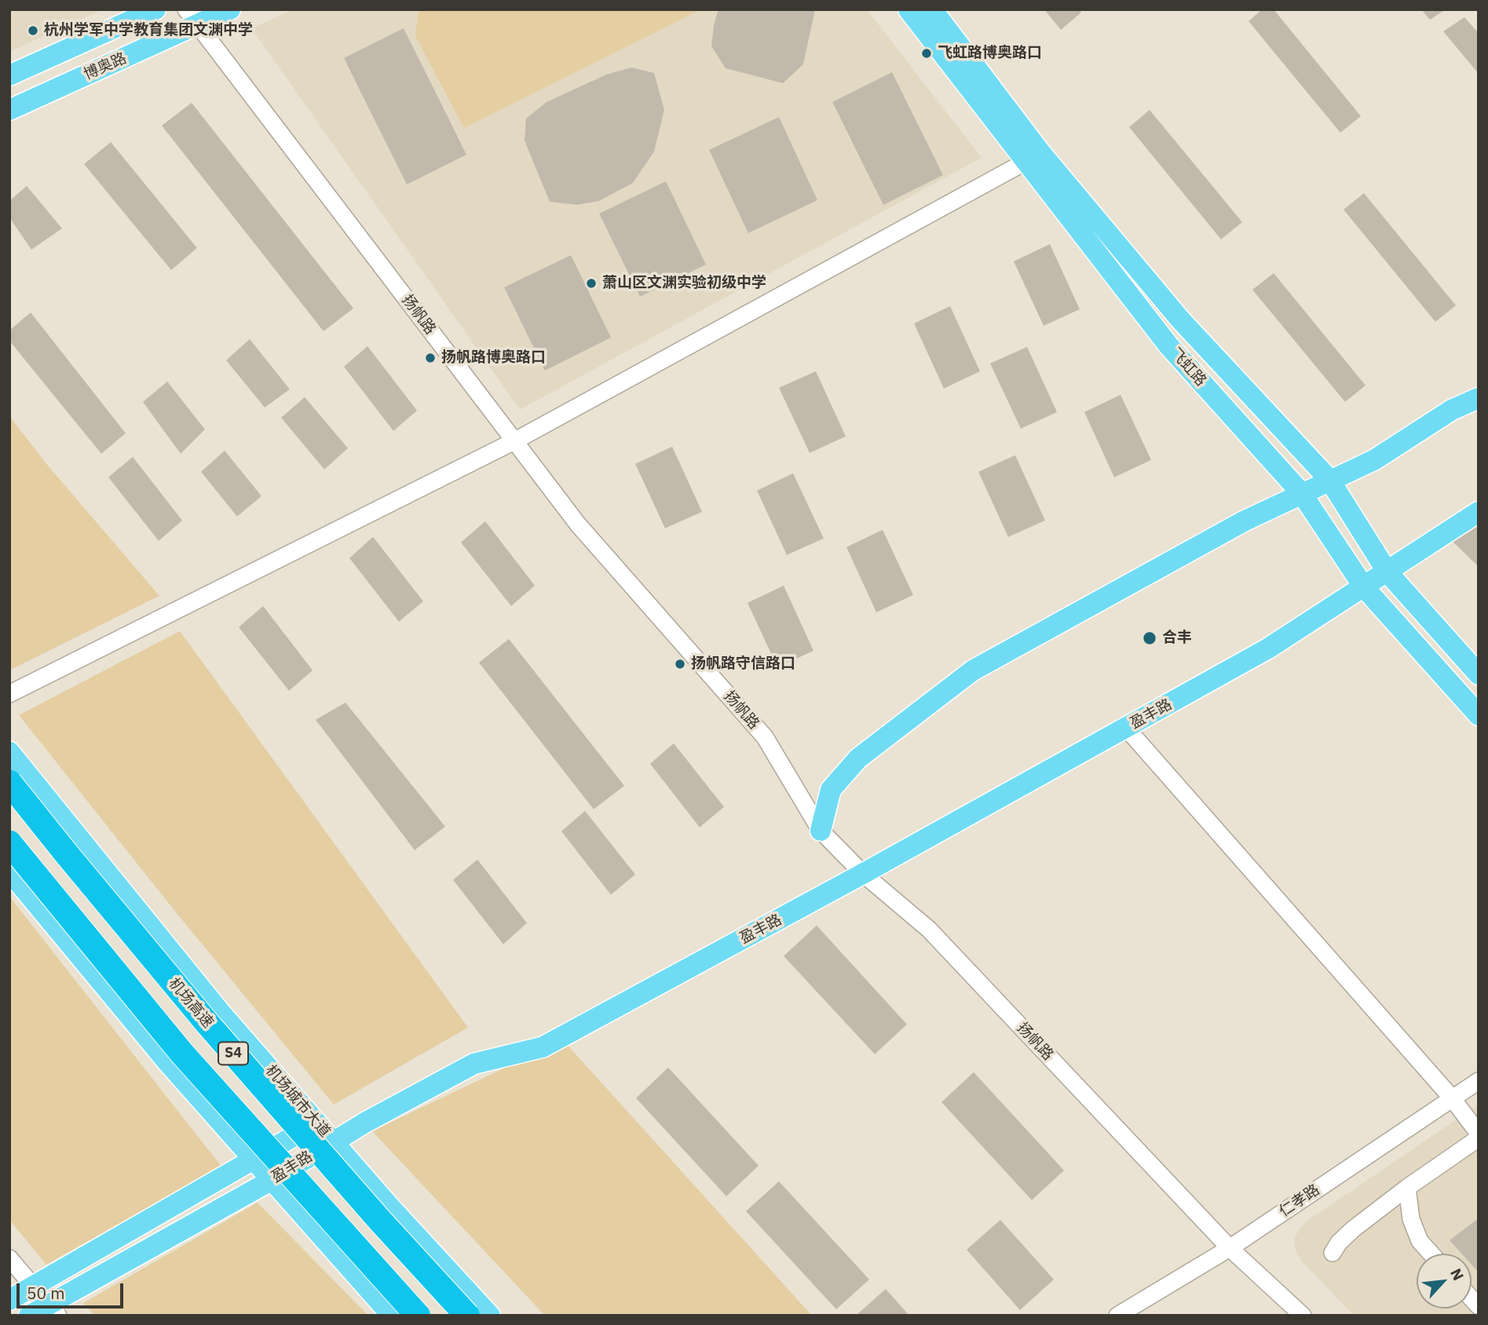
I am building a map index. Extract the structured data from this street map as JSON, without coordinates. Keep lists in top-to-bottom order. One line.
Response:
{"streets":{"highway":["机场高速","S4"],"main road":["博奥路","飞虹路","盈丰路","机场城市大道"],"street":["扬帆路","仁孝路"]},"crossings":[["博奥路","扬帆路"],["扬帆路","盈丰路"],["扬帆路","仁孝路"],["飞虹路","盈丰路"],["盈丰路","机场城市大道"]],"places":["杭州学军中学教育集团文渊中学","飞虹路博奥路口","萧山区文渊实验初级中学","扬帆路博奥路口","合丰","扬帆路守信路口"],"scale_bar":"50 m","north":"top right"}
